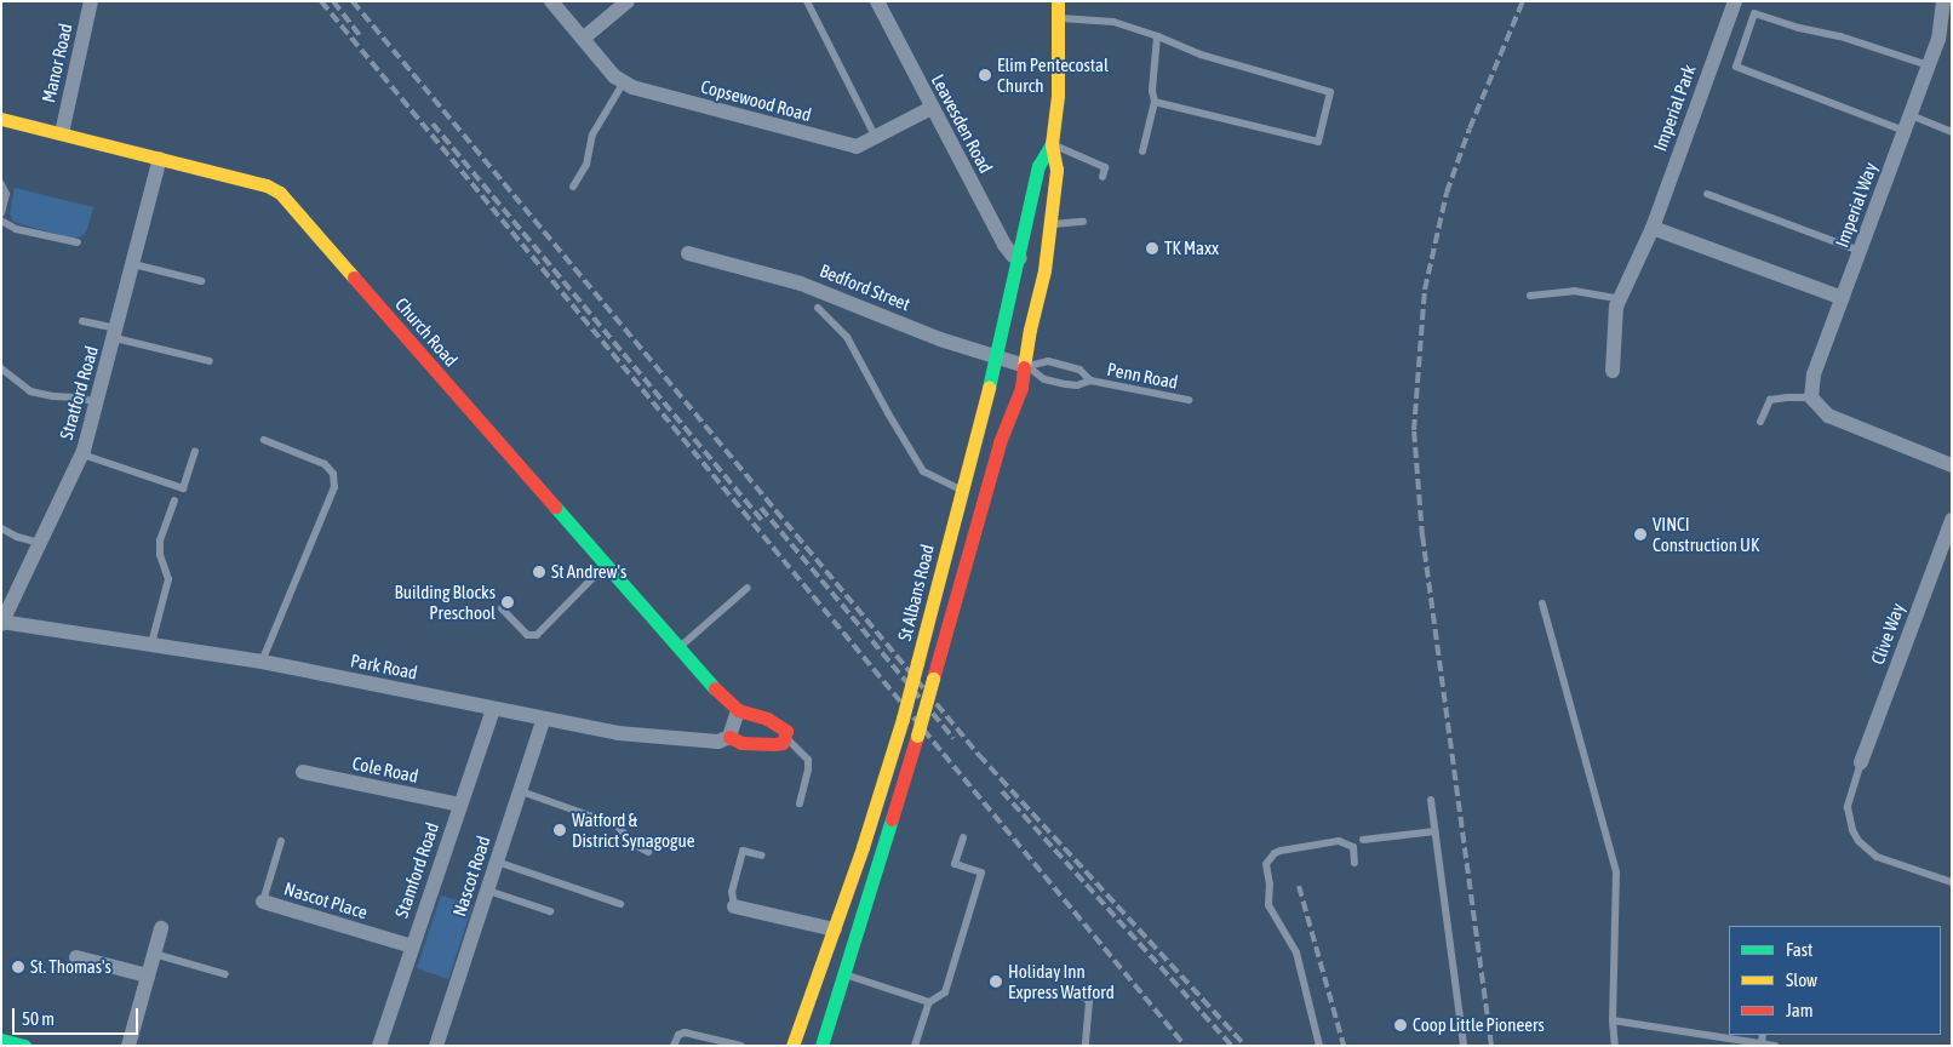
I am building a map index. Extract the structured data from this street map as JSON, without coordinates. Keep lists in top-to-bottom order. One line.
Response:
{"streets":{"main road":["Church Road","St Albans Road"],"street":["Manor Road","Copsewood Road","Imperial Park","Leavesden Road","Imperial Way","Bedford Street","Stratford Road","Clive Way","Park Road","Cole Road","Stamford Road","Nascot Road","Nascot Place"],"lane":["Penn Road"]},"crossings":[["Manor Road","Church Road"],["Copsewood Road","Leavesden Road"],["Leavesden Road","St Albans Road"],["Bedford Street","Penn Road"],["Bedford Street","St Albans Road"],["Church Road","Stratford Road"],["Penn Road","St Albans Road"],["Stratford Road","Park Road"],["Park Road","Stamford Road"],["Park Road","Nascot Road"],["Cole Road","Stamford Road"],["Stamford Road","Nascot Place"]],"places":["Elim Pentecostal Church","TK Maxx","VINCI Construction UK","St Andrew's","Building Blocks Preschool","Watford & District Synagogue","St. Thomas's","Holiday Inn Express Watford","Coop Little Pioneers"],"legend":["Fast","Slow","Jam"],"scale_bar":"50 m"}
